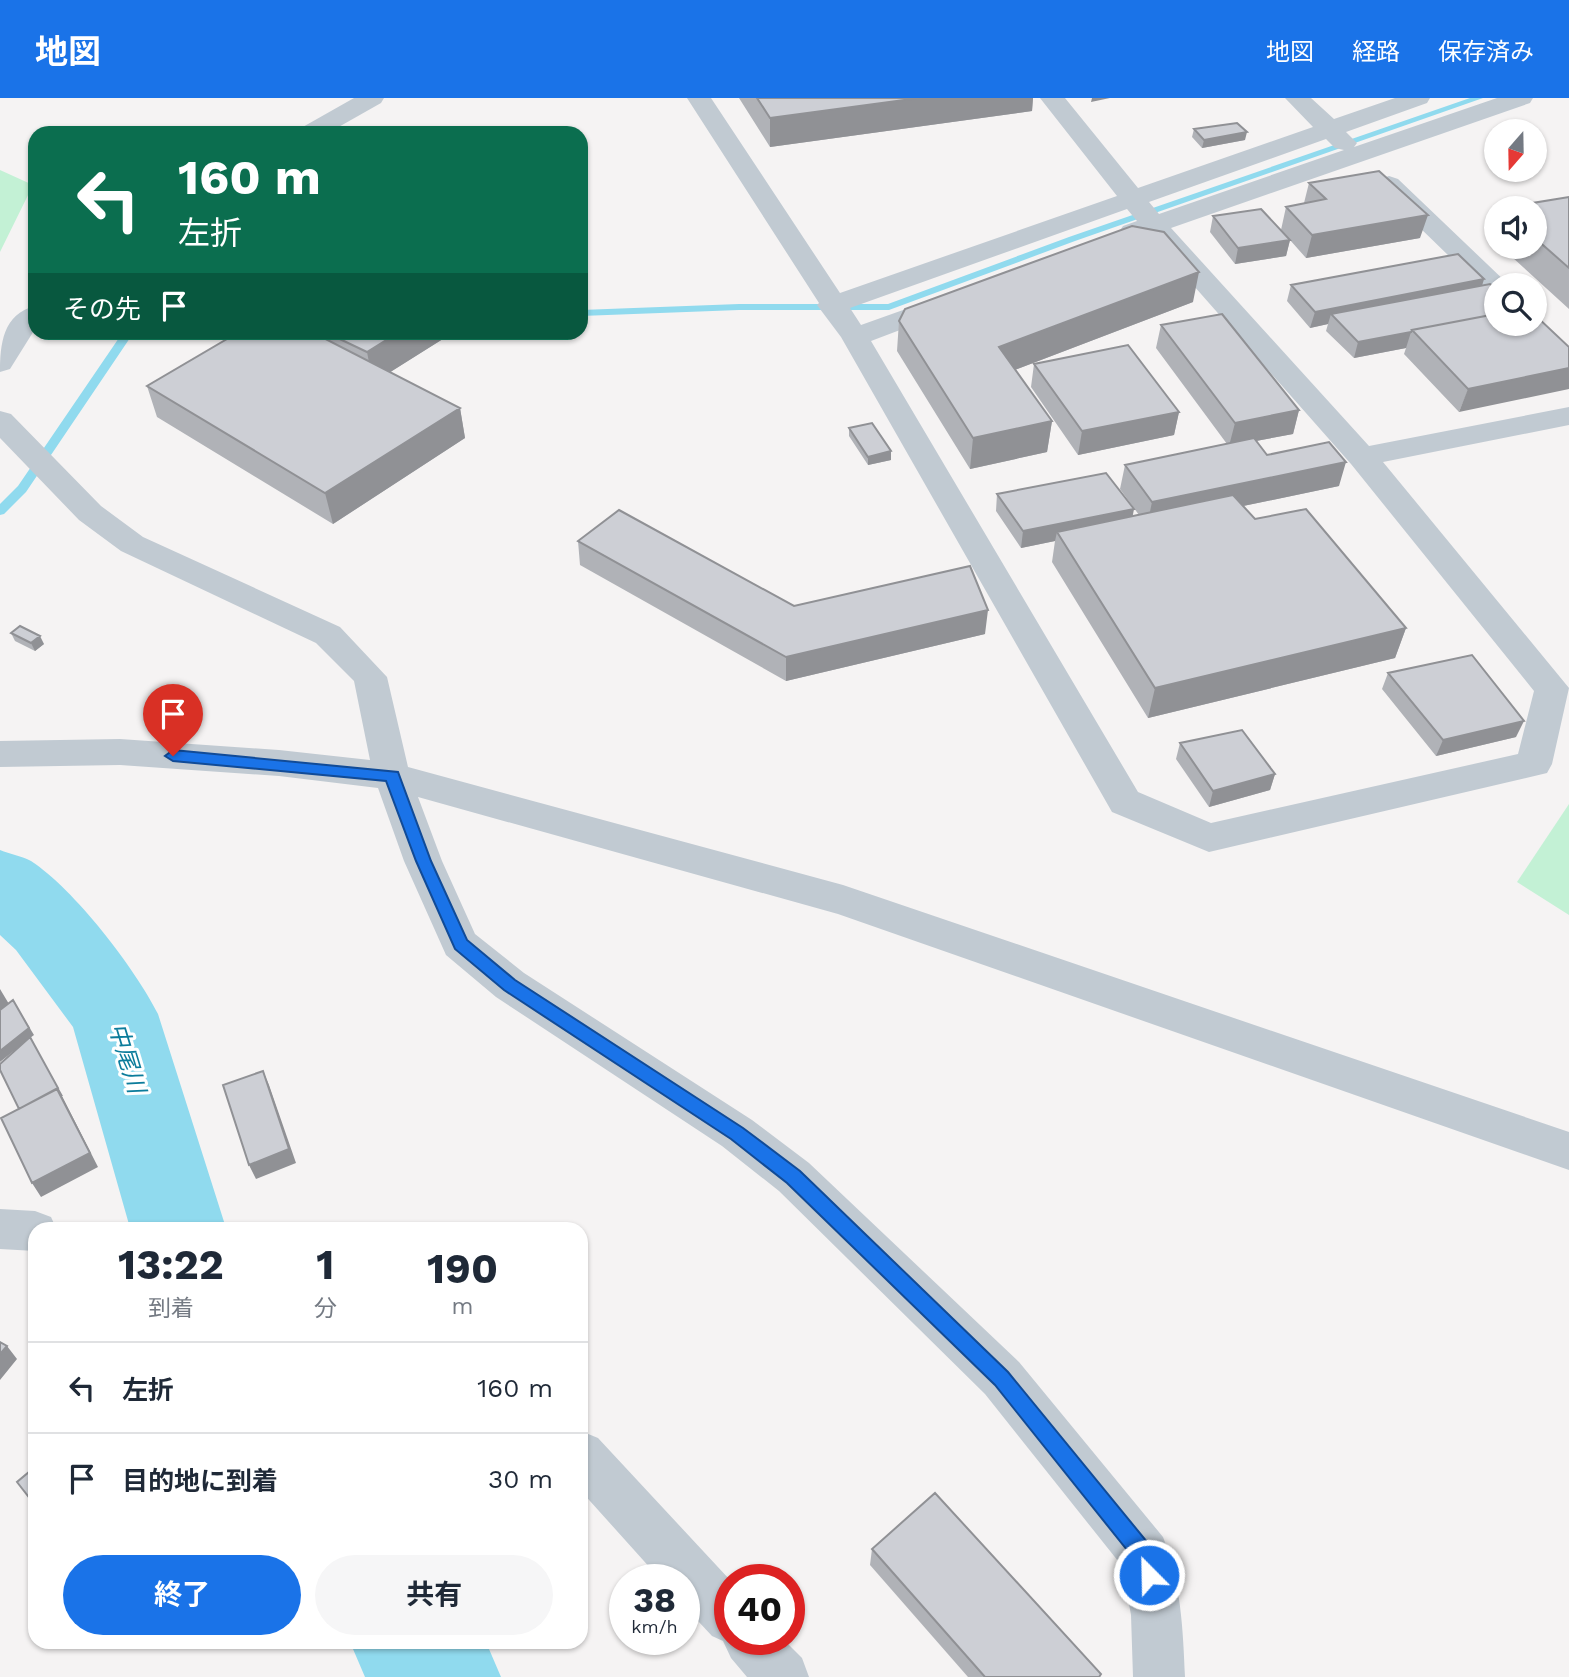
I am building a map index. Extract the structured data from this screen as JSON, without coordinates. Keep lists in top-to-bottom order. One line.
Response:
{"water":["中尾川"],"north":"bottom","page":{"header":"地図","nav":["地図","経路","保存済み"],"turn":["160 m","左折"],"then":"その先","eta":["13:22","到着","1","分","190","m"],"list":[{"name":"左折","value":"160 m"},{"name":"目的地に到着","value":"30 m"}],"buttons":["終了","共有"],"speed":"38 km/h","limit":"40"}}
